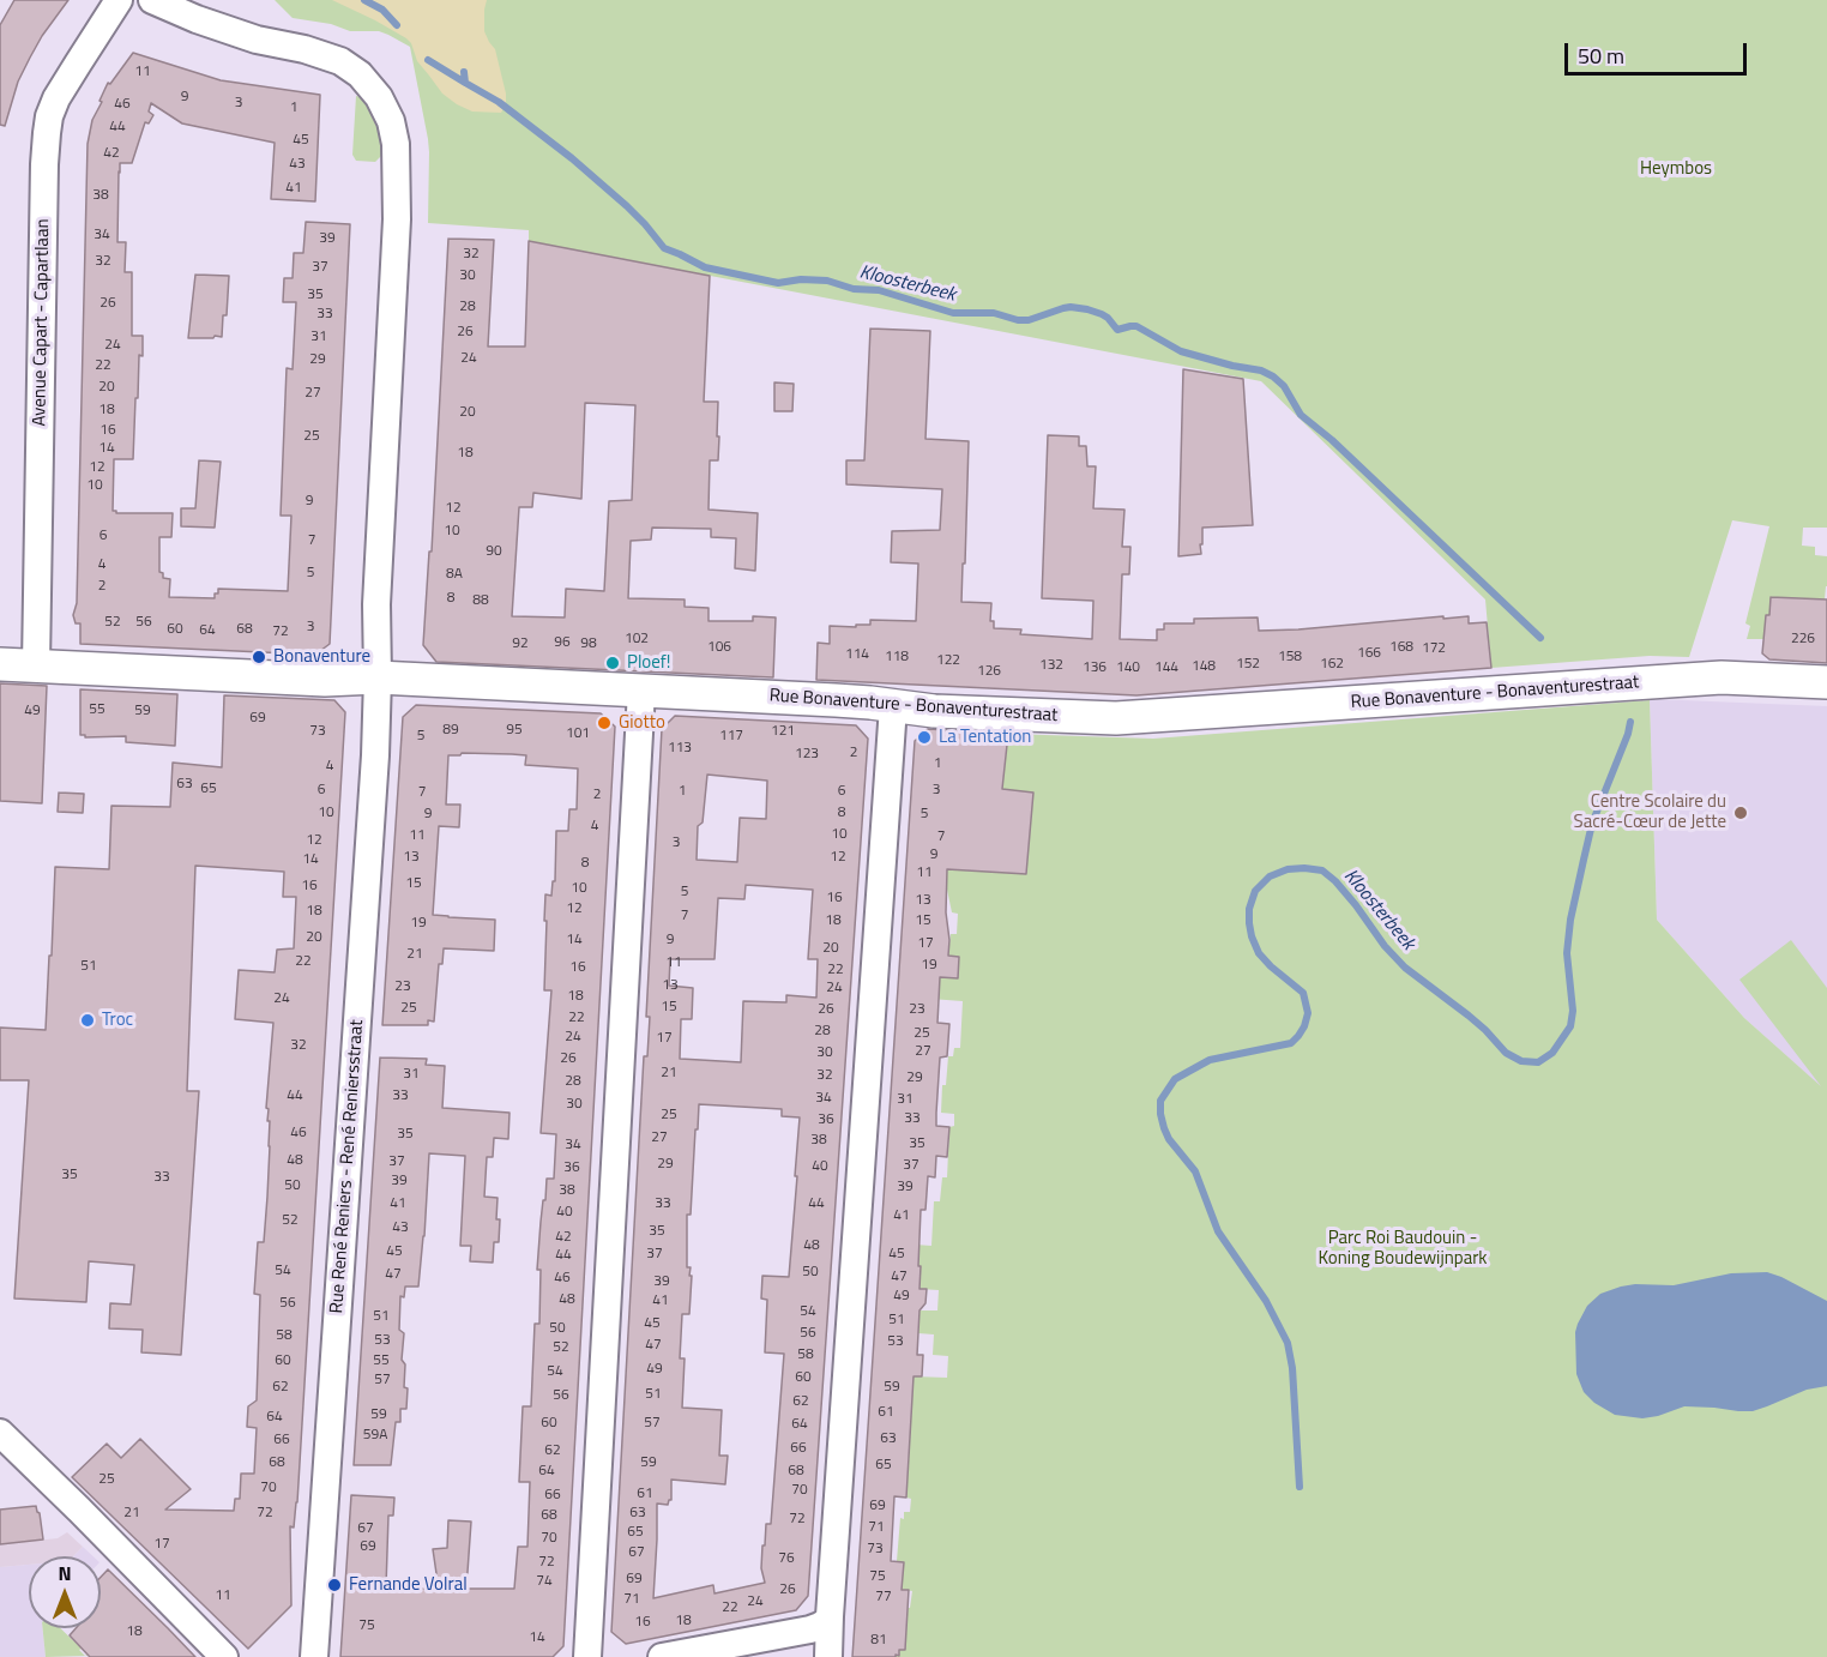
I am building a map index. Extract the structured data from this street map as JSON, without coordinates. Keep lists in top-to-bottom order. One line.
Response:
{"streets":{"street":["Avenue Capart - Capartlaan","Rue Bonaventure - Bonaventurestraat","Rue René Reniers - René Reniersstraat"]},"crossings":[["Avenue Capart - Capartlaan","Rue Bonaventure - Bonaventurestraat"],["Rue Bonaventure - Bonaventurestraat","Rue René Reniers - René Reniersstraat"]],"water":["Kloosterbeek"],"parks":["Heymbos","Parc Roi Baudouin - Koning Boudewijnpark"],"places":["Bonaventure","Ploef!","Giotto","La Tentation","Centre Scolaire du Sacré-Cœur de Jette","Troc","Fernande Volral"],"house_numbers":["11","9","3","46","1","44","45","42","43","41","38","34","39","32","32","37","30","35","26","28","33","26","31","24","24","29","22","20","27","18","20","16","25","14","18","12","10","9","12","10","6","7","90","4","5","8A","2","8","88","52","56","3","60","68","64","72","102","226","96","92","98","106","168","172","166","114","118","158","122","152","162","132","148","136","140","144","126","55","49","59","69","89","95","73","121","101","5","117","113","2","123","1","4","63","65","6","3","1","6","7","2","10","8","9","5","4","10","11","7","12","3","9","13","12","14","8","11","15","16","10","5","16","13","12","18","7","18","15","19","20","14","9","17","20","21","22","11","19","51","16","22","13","23","24","18","24","15","25","26","23","22","28","25","24","17","32","27","30","26","21","31","32","29","28","44","33","34","31","30","25","33","36","46","35","27","38","35","34","48","37","29","37","40","36","35","33","39","50","39","38","41","33","44","40","41","52","43","35","42","48","45","37","45","44","54","50","47","47","46","39","49","48","41","56","54","51","51","45","50","56","58","53","53","47","52","58","60","55","49","54","60","57","62","59","51","56","62","61","59","64","60","57","64","59A","63","66","66","62","68","59","65","64","68","25","70","70","61","66","69","21","72","63","68","72","71","67","65","70","17","69","73","67","76","72","75","69","74","26","11","77","71","24","22","18","16","75","18","14","81"],"scale_bar":"50 m","north":"top"}
